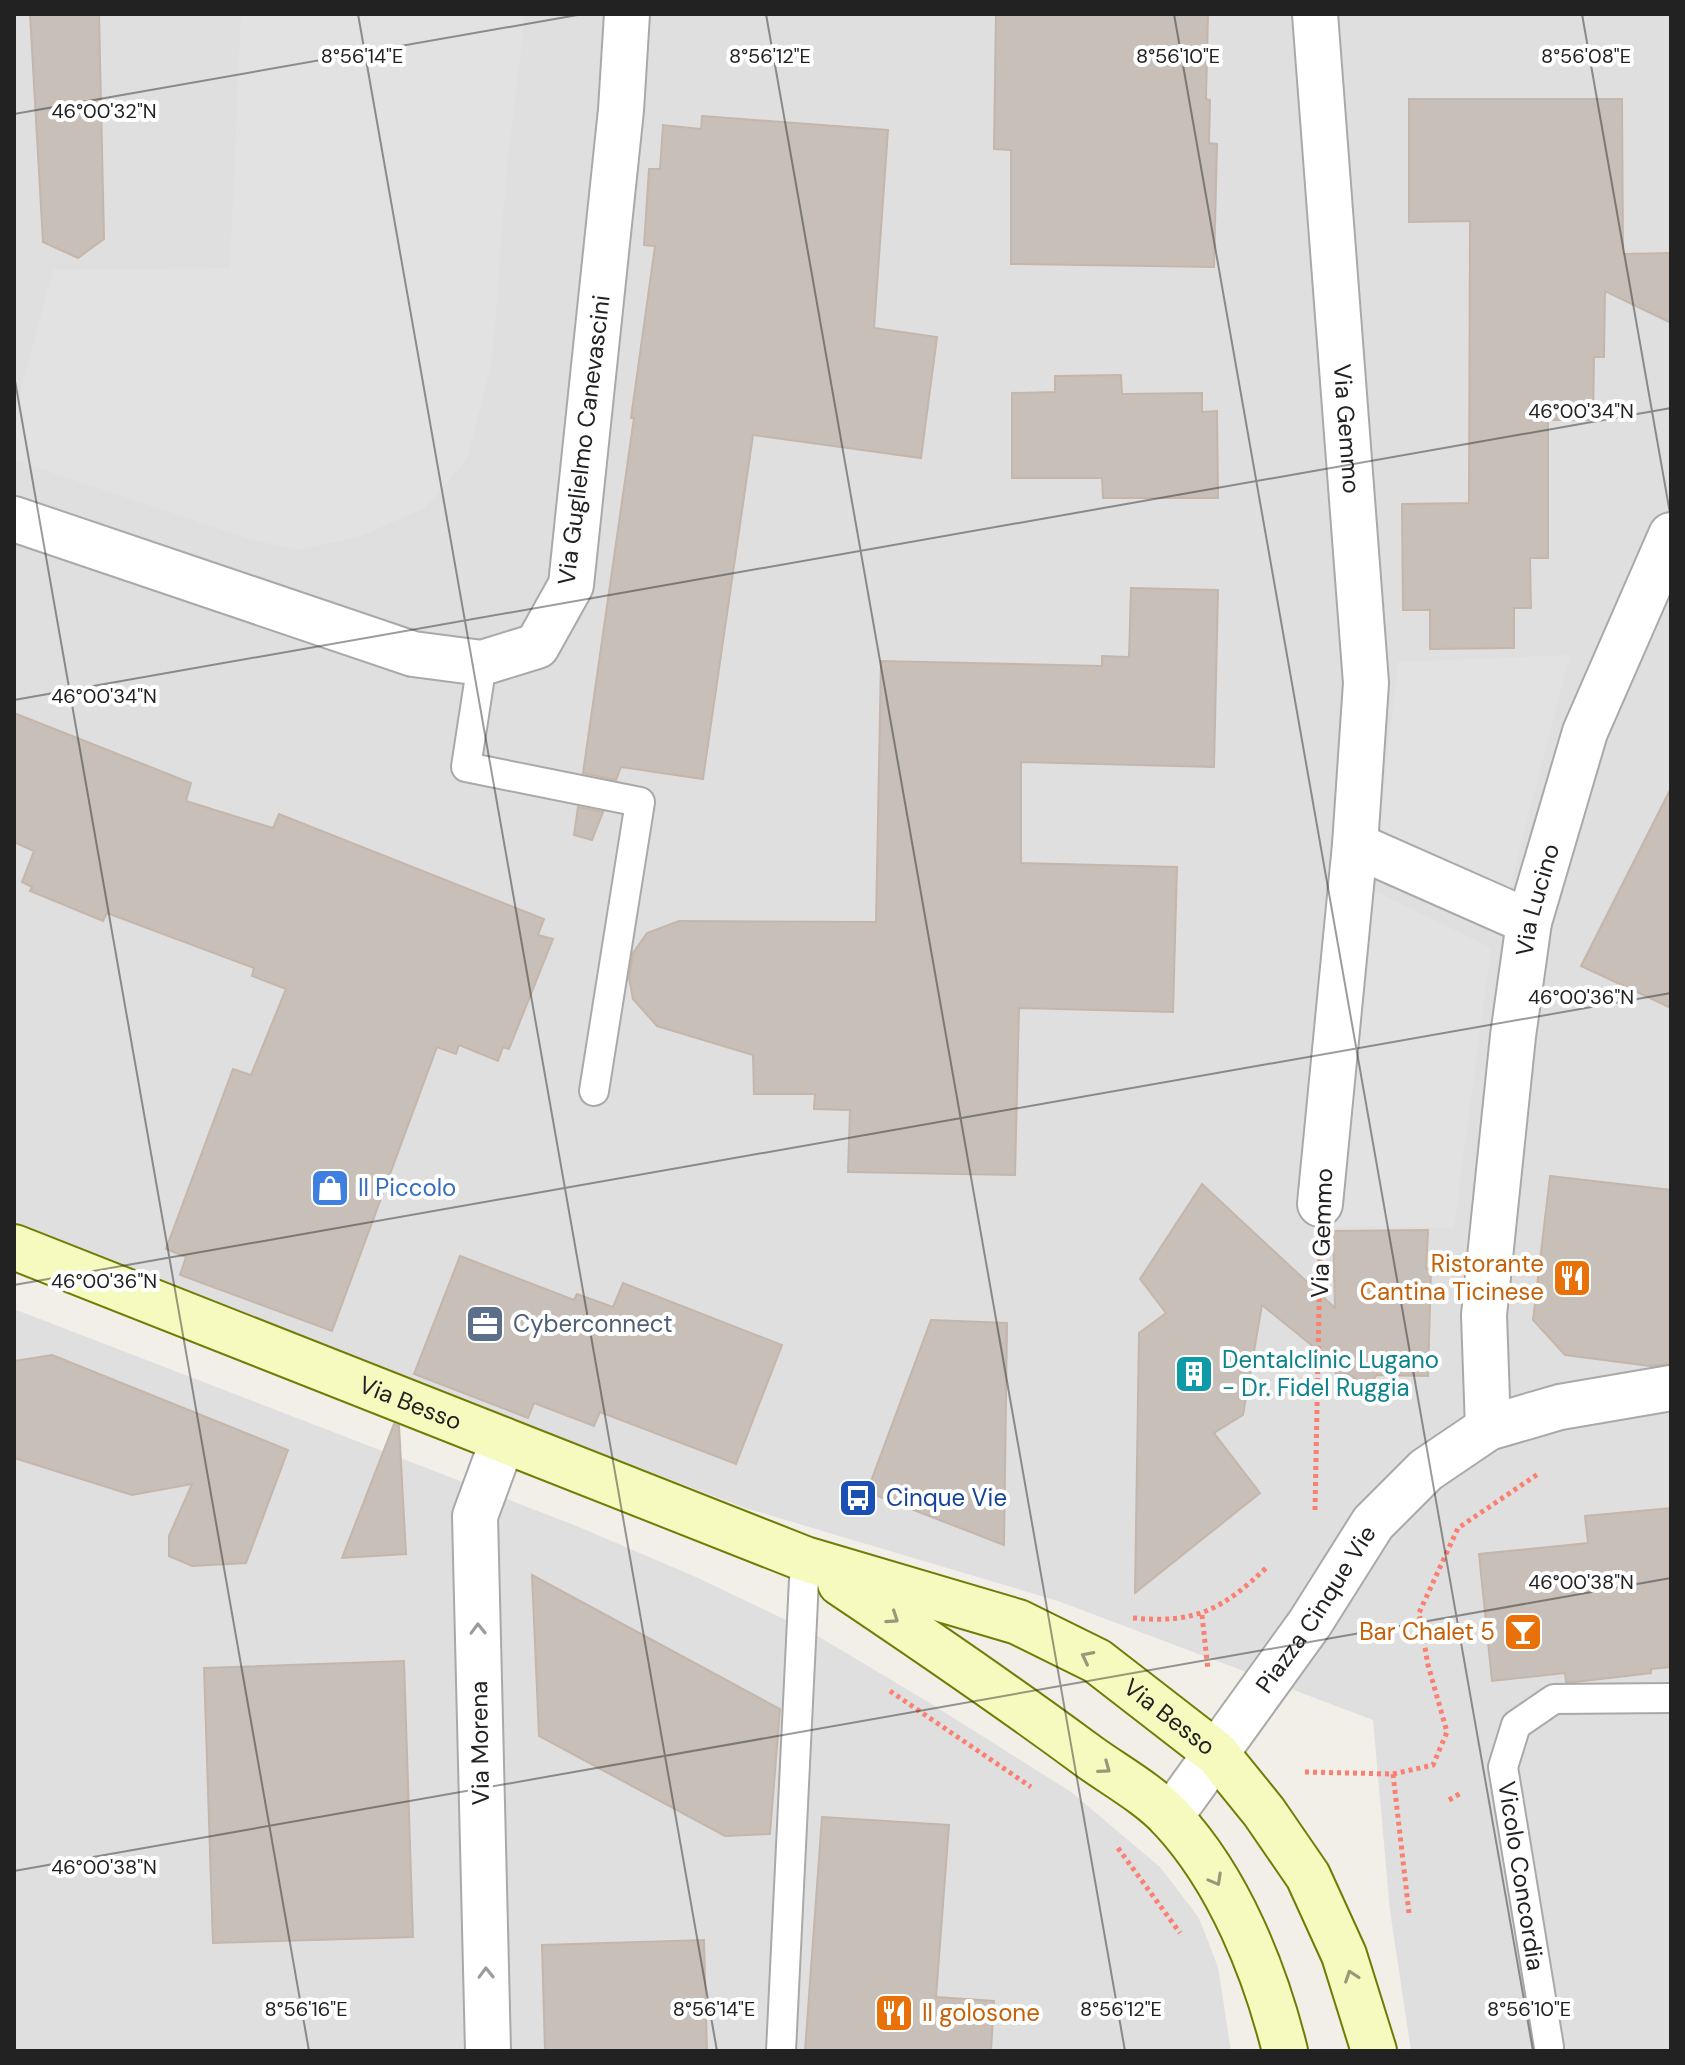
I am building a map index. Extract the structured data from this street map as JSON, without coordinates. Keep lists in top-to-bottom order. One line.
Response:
{"streets":{"main road":["Via Besso"],"street":["Via Gemmo","Via Guglielmo Canevascini","Via Lucino","Piazza Cinque Vie","Via Morena"],"lane":["Vicolo Concordia"]},"crossings":[["Via Lucino","Piazza Cinque Vie"],["Via Besso","Piazza Cinque Vie"],["Via Besso","Via Morena"]],"one_way":["Via Morena"],"places":{"shop":["Il Piccolo"],"restaurant":["Ristorante Cantina Ticinese","Il golosone"],"office":["Cyberconnect"],"building":["Dentalclinic Lugano - Dr. Fidel Ruggia"],"bus stop":["Cinque Vie"],"bar":["Bar Chalet 5"]},"coordinates":["8°56'08\"E","8°56'14\"E","8°56'12\"E","8°56'10\"E","46°00'32\"N","46°00'34\"N","46°00'36\"N","46°00'38\"N","8°56'16\"E"]}
